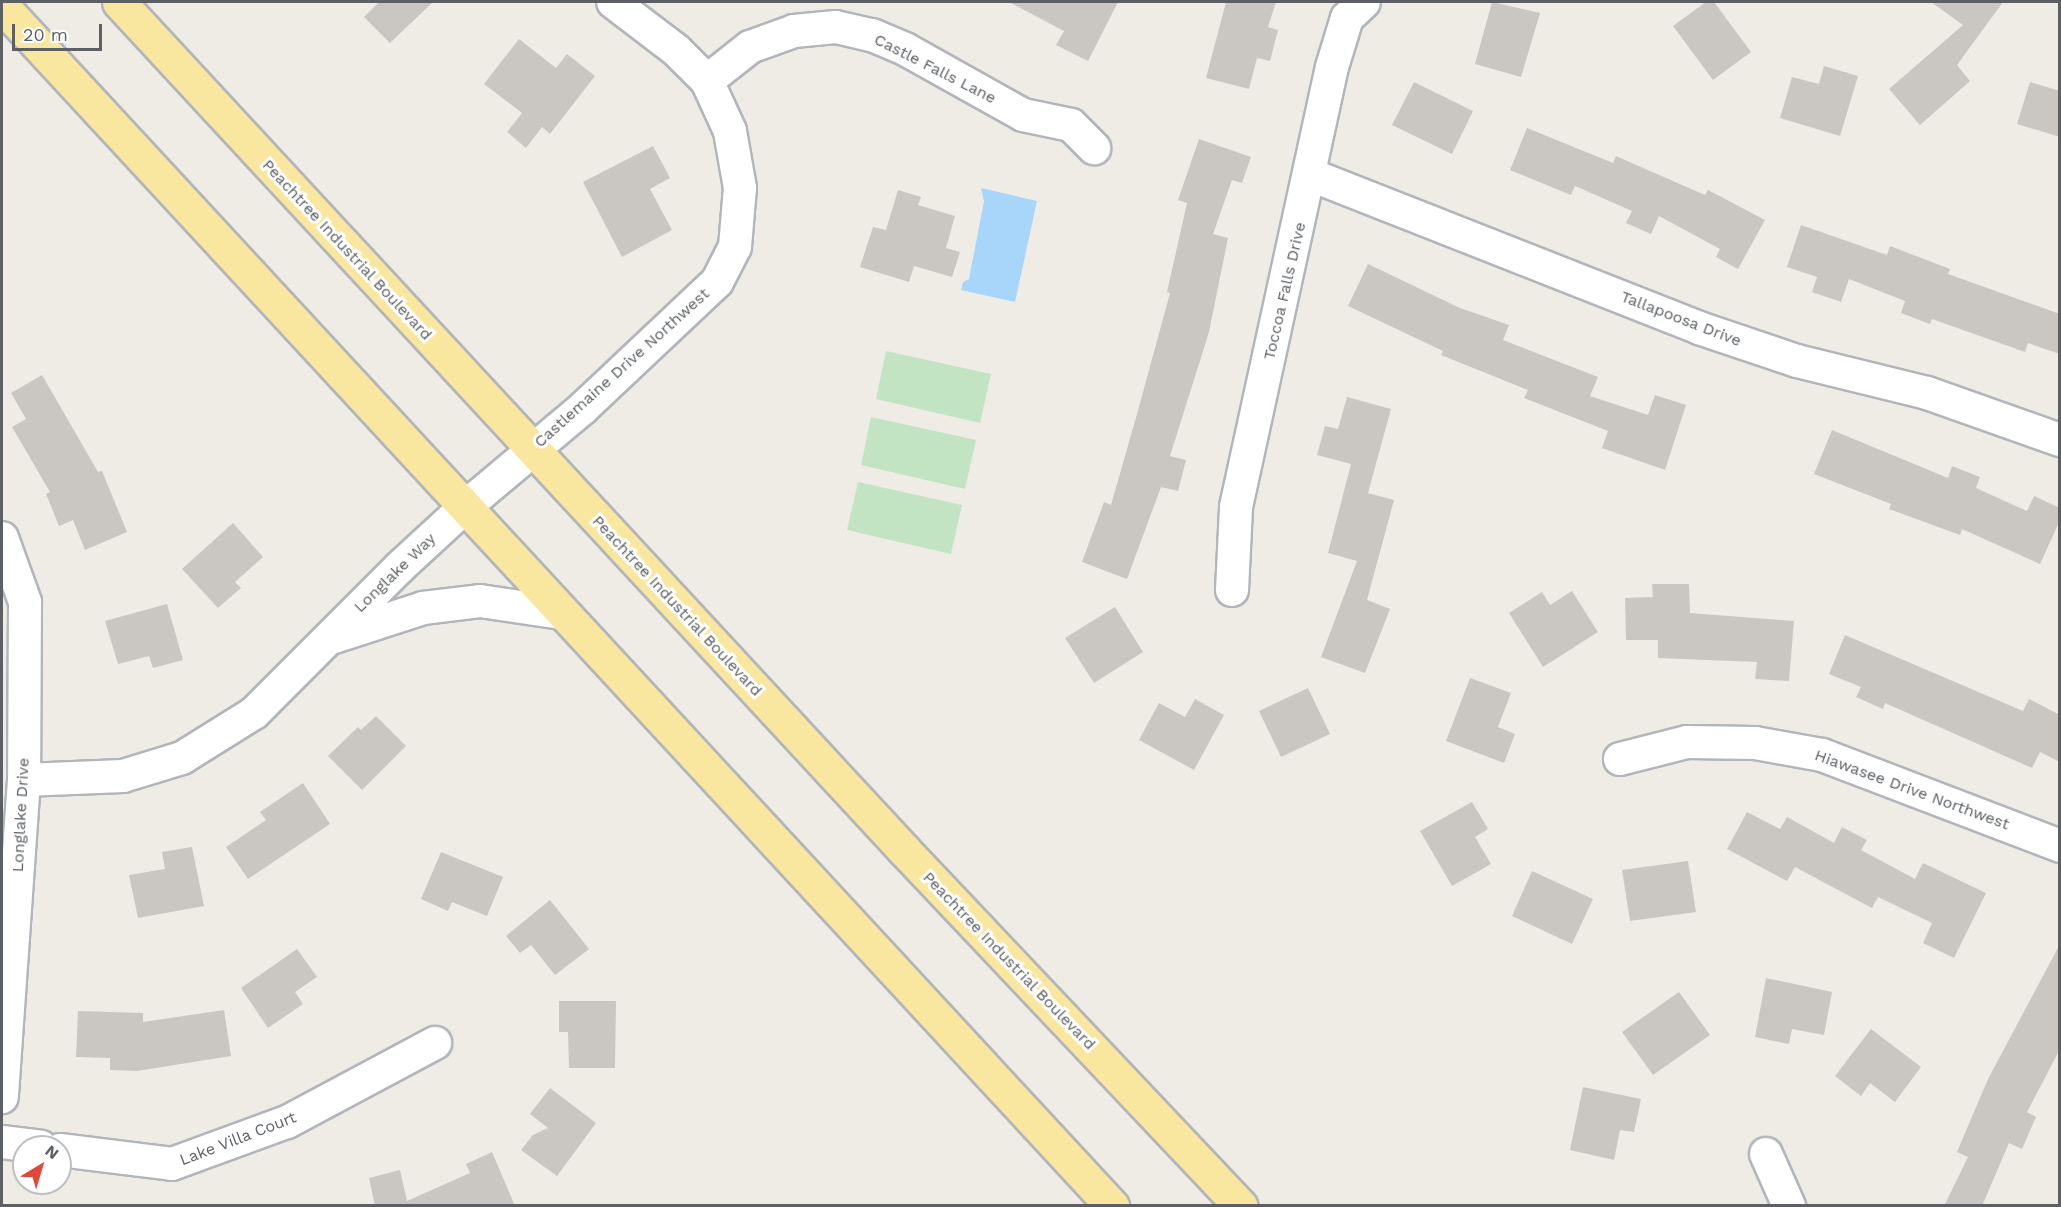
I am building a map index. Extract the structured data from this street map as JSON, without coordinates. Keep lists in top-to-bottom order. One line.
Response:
{"streets":{"highway":["Peachtree Industrial Boulevard"],"street":["Castle Falls Lane","Toccoa Falls Drive","Tallapoosa Drive","Castlemaine Drive Northwest","Longlake Way","Hiawasee Drive Northwest","Longlake Drive","Lake Villa Court"]},"crossings":[["Castle Falls Lane","Castlemaine Drive Northwest"],["Peachtree Industrial Boulevard","Castlemaine Drive Northwest"],["Toccoa Falls Drive","Tallapoosa Drive"],["Castlemaine Drive Northwest","Longlake Way"],["Longlake Way","Longlake Drive"]],"scale_bar":"20 m","north":"top right"}
